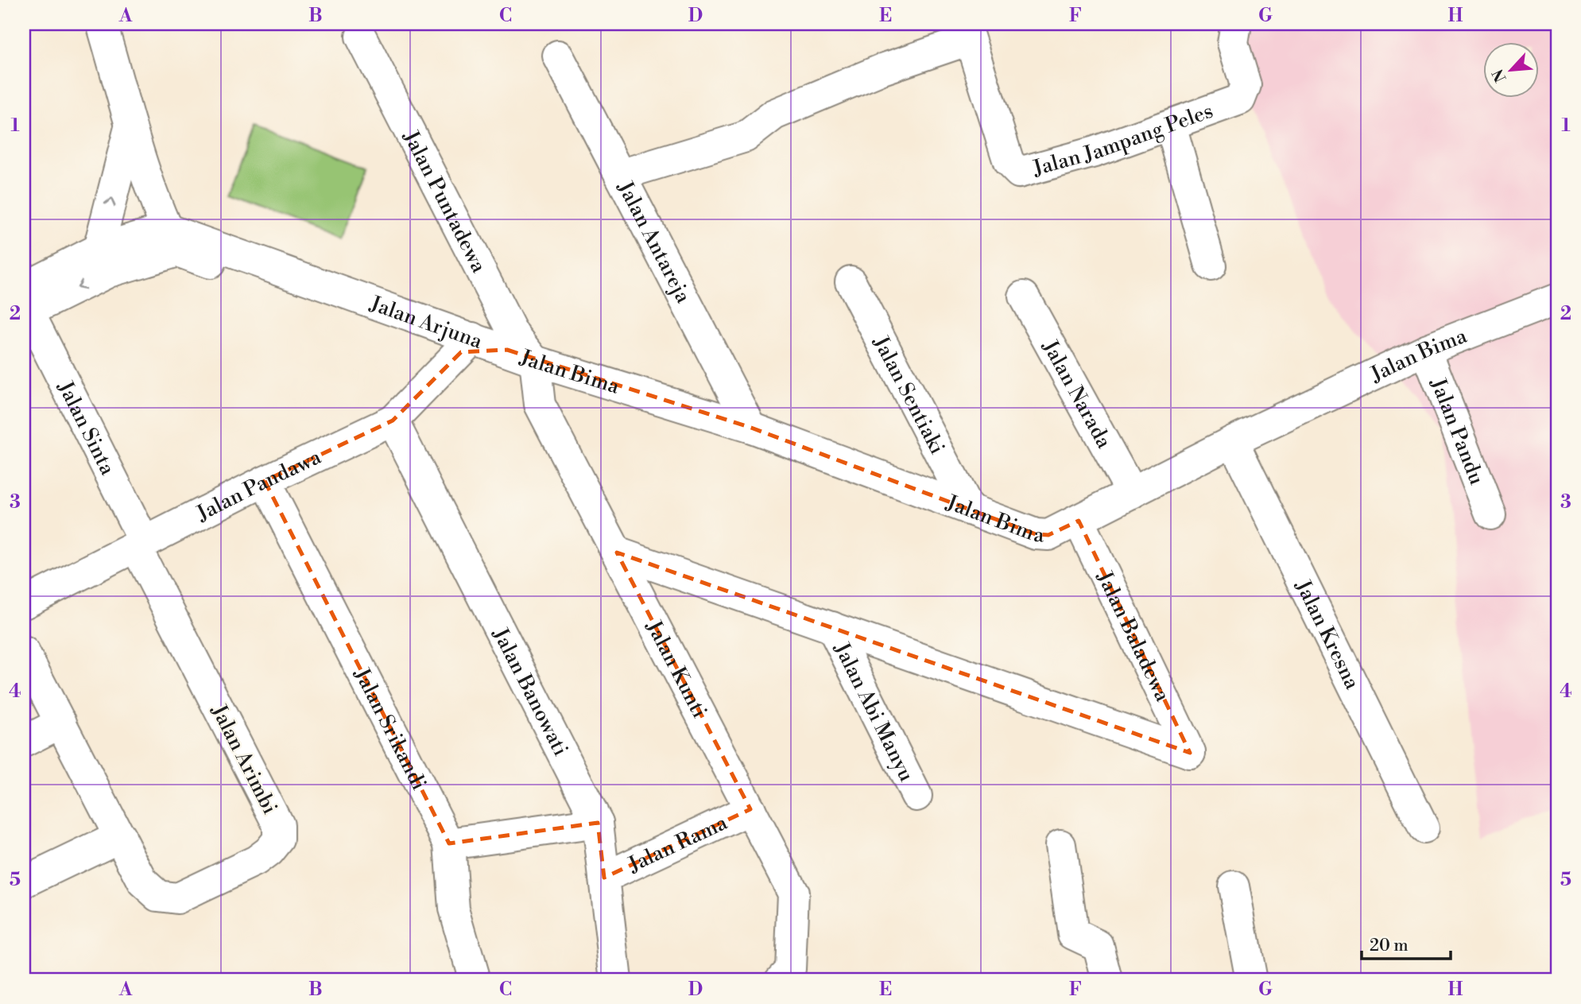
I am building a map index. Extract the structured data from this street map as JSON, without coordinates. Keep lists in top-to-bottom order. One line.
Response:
{"streets":{"street":["Jalan Jampang Peles","Jalan Puntadewa","Jalan Antareja","Jalan Arjuna","Jalan Bima","Jalan Narada","Jalan Sentiaki","Jalan Sinta","Jalan Pandu","Jalan Pandawa","Jalan Kresna","Jalan Baladewa","Jalan Kunti","Jalan Banowati","Jalan Abi Manyu","Jalan Srikandi","Jalan Arimbi","Jalan Rama"]},"crossings":[["Jalan Puntadewa","Jalan Bima"],["Jalan Puntadewa","Jalan Kunti"],["Jalan Antareja","Jalan Bima"],["Jalan Arjuna","Jalan Bima"],["Jalan Arjuna","Jalan Pandawa"],["Jalan Bima","Jalan Narada"],["Jalan Bima","Jalan Sentiaki"],["Jalan Bima","Jalan Pandu"],["Jalan Bima","Jalan Kresna"],["Jalan Bima","Jalan Baladewa"],["Jalan Bima","Jalan Kunti"],["Jalan Sinta","Jalan Pandawa"],["Jalan Sinta","Jalan Arimbi"],["Jalan Pandawa","Jalan Banowati"],["Jalan Pandawa","Jalan Srikandi"],["Jalan Pandawa","Jalan Arimbi"],["Jalan Baladewa","Jalan Abi Manyu"],["Jalan Kunti","Jalan Rama"],["Jalan Banowati","Jalan Rama"]],"scale_bar":"20 m","north":"bottom left","grid":{"columns":["A","B","C","D","E","F","G","H"],"rows":["1","2","3","4","5"]}}
